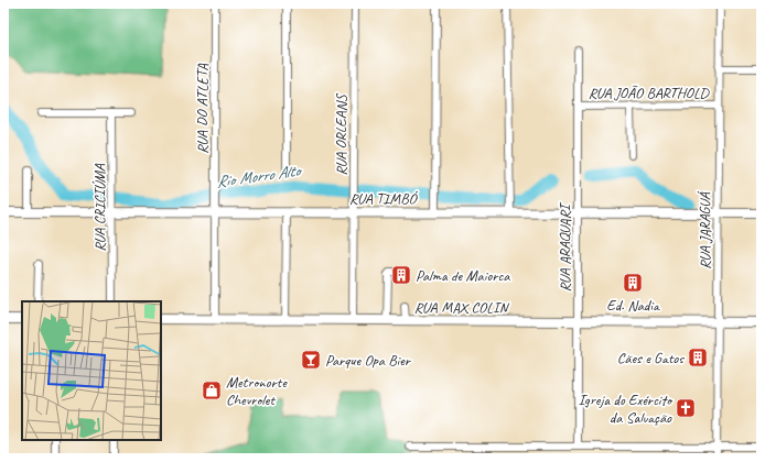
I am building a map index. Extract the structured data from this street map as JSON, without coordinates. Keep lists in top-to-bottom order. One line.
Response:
{"streets":{"main road":["RUA TIMBÓ","RUA MAX COLIN"],"street":["RUA JOÃO BARTHOLD","RUA DO ATLETA","RUA ORLEANS","RUA CRICIÚMA","RUA JARAGUÁ","RUA ARAQUARI"]},"crossings":[["RUA JOÃO BARTHOLD","RUA JARAGUÁ"],["RUA JOÃO BARTHOLD","RUA ARAQUARI"],["RUA DO ATLETA","RUA TIMBÓ"],["RUA DO ATLETA","RUA MAX COLIN"],["RUA ORLEANS","RUA TIMBÓ"],["RUA ORLEANS","RUA MAX COLIN"],["RUA TIMBÓ","RUA CRICIÚMA"],["RUA TIMBÓ","RUA JARAGUÁ"],["RUA TIMBÓ","RUA ARAQUARI"],["RUA JARAGUÁ","RUA MAX COLIN"],["RUA ARAQUARI","RUA MAX COLIN"]],"water":["Rio Morro Alto"],"places":{"building":["Palma de Maiorca","Ed. Nadia","Cães e Gatos"],"bar":["Parque Opa Bier"],"shop":["Metronorte Chevrolet"],"church":["Igreja do Exército da Salvação"]}}
